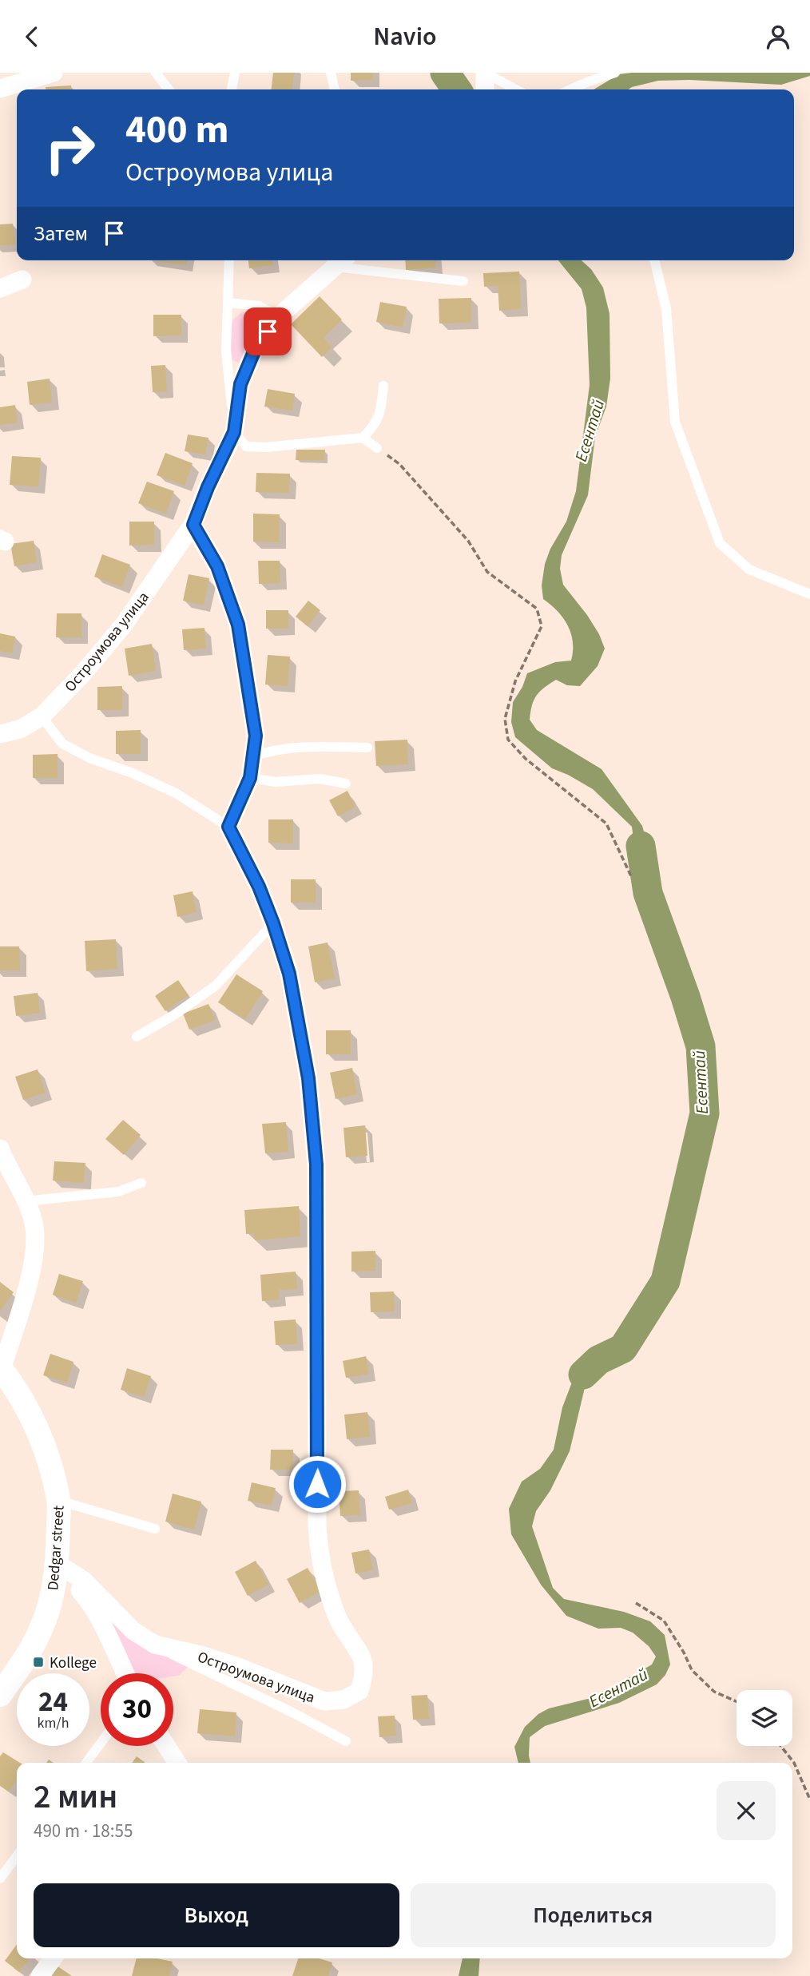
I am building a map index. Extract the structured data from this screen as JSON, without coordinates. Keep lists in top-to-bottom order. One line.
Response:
{"streets":{"street":["Остроумова улица","Dedgar street"]},"crossings":[["Остроумова улица","Dedgar street"]],"water":["Есентай"],"places":{"transit":["Kollege"]},"page":{"header":"Navio","turn":["400 m","Остроумова улица"],"then":"Затем","speed":"24 km/h","limit":"30","heading":["2 мин","490 m · 18:55"],"buttons":["Выход","Поделиться"]}}
